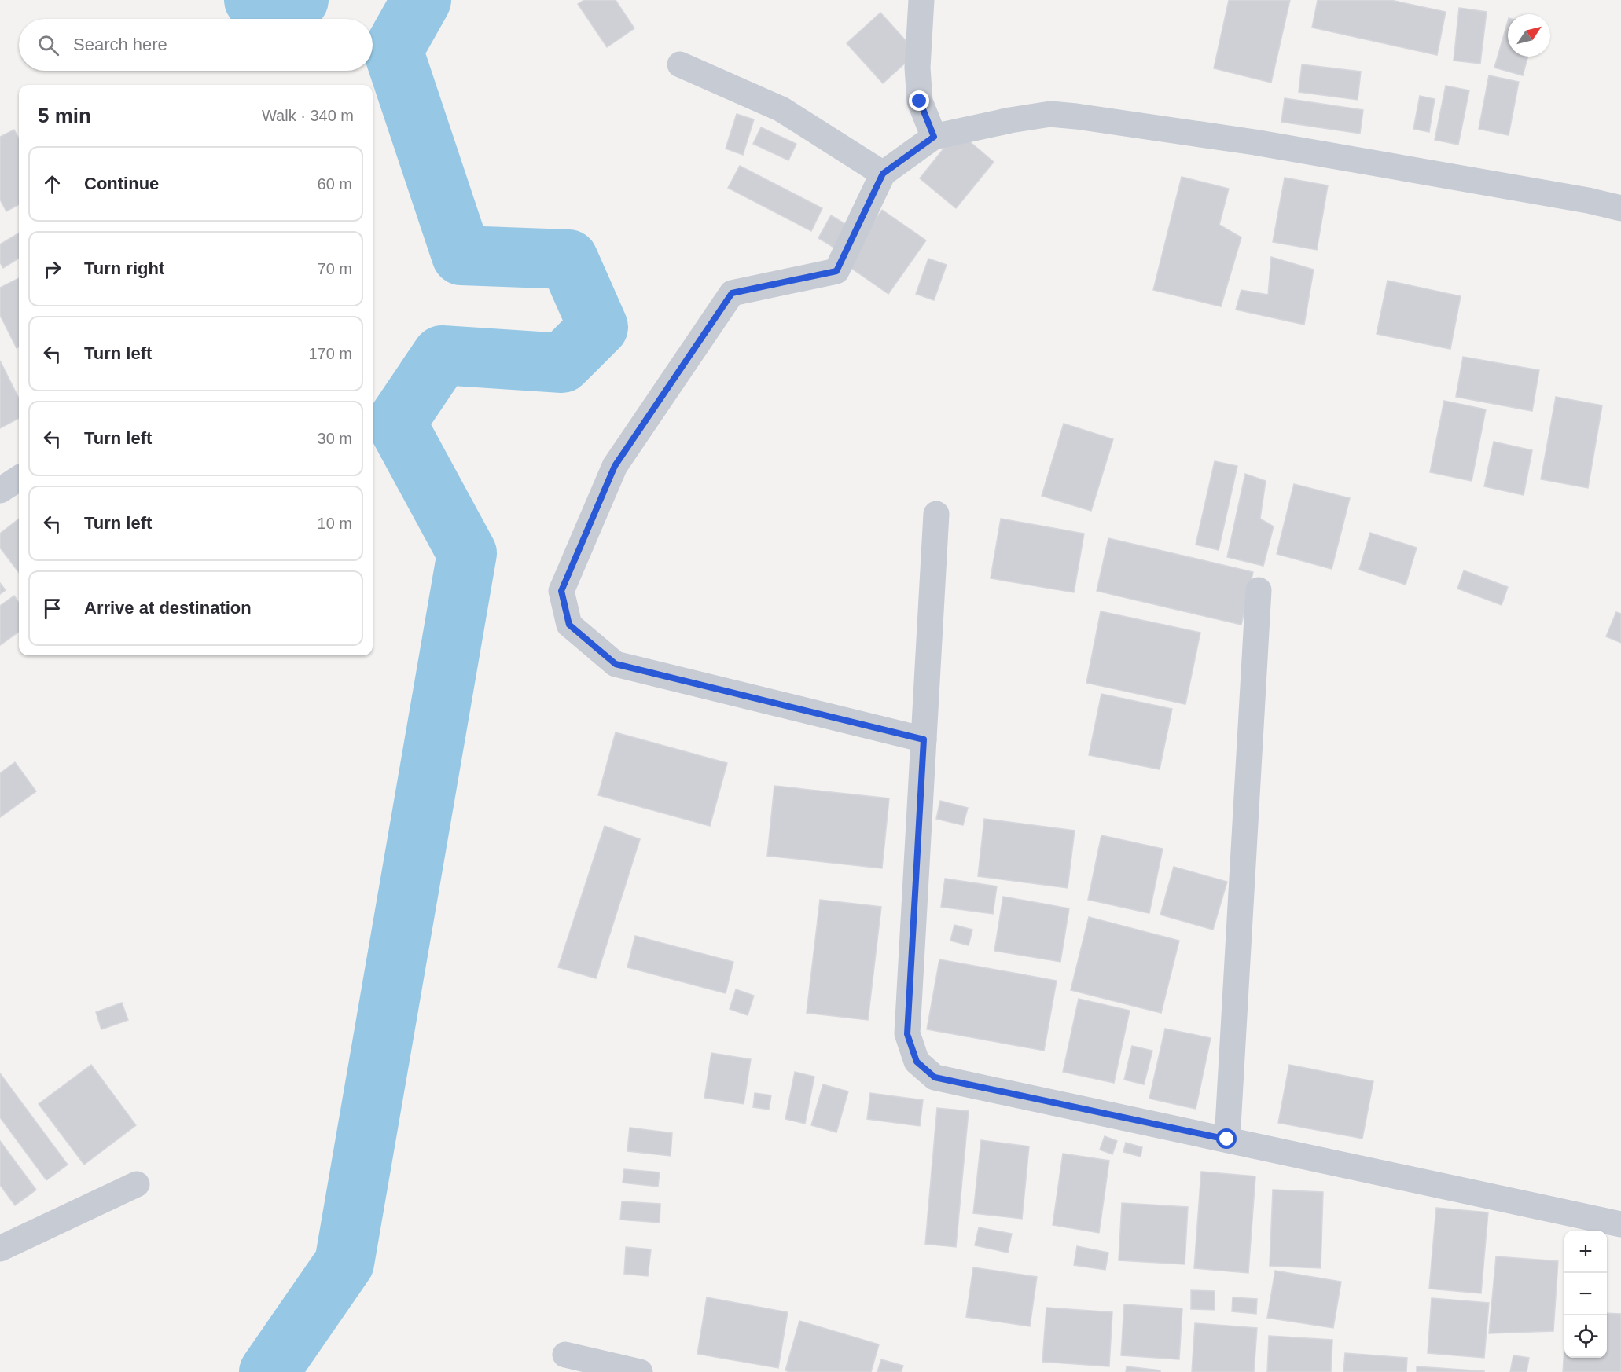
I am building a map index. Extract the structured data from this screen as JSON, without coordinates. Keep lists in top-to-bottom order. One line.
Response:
{"north":"top right","page":{"search":"Search here","heading":["5 min","Walk · 340 m"],"list":[["Continue","60 m"],["Turn right","70 m"],["Turn left","170 m"],["Turn left","30 m"],["Turn left","10 m"],"Arrive at destination"],"map_buttons":["+","−"]}}
